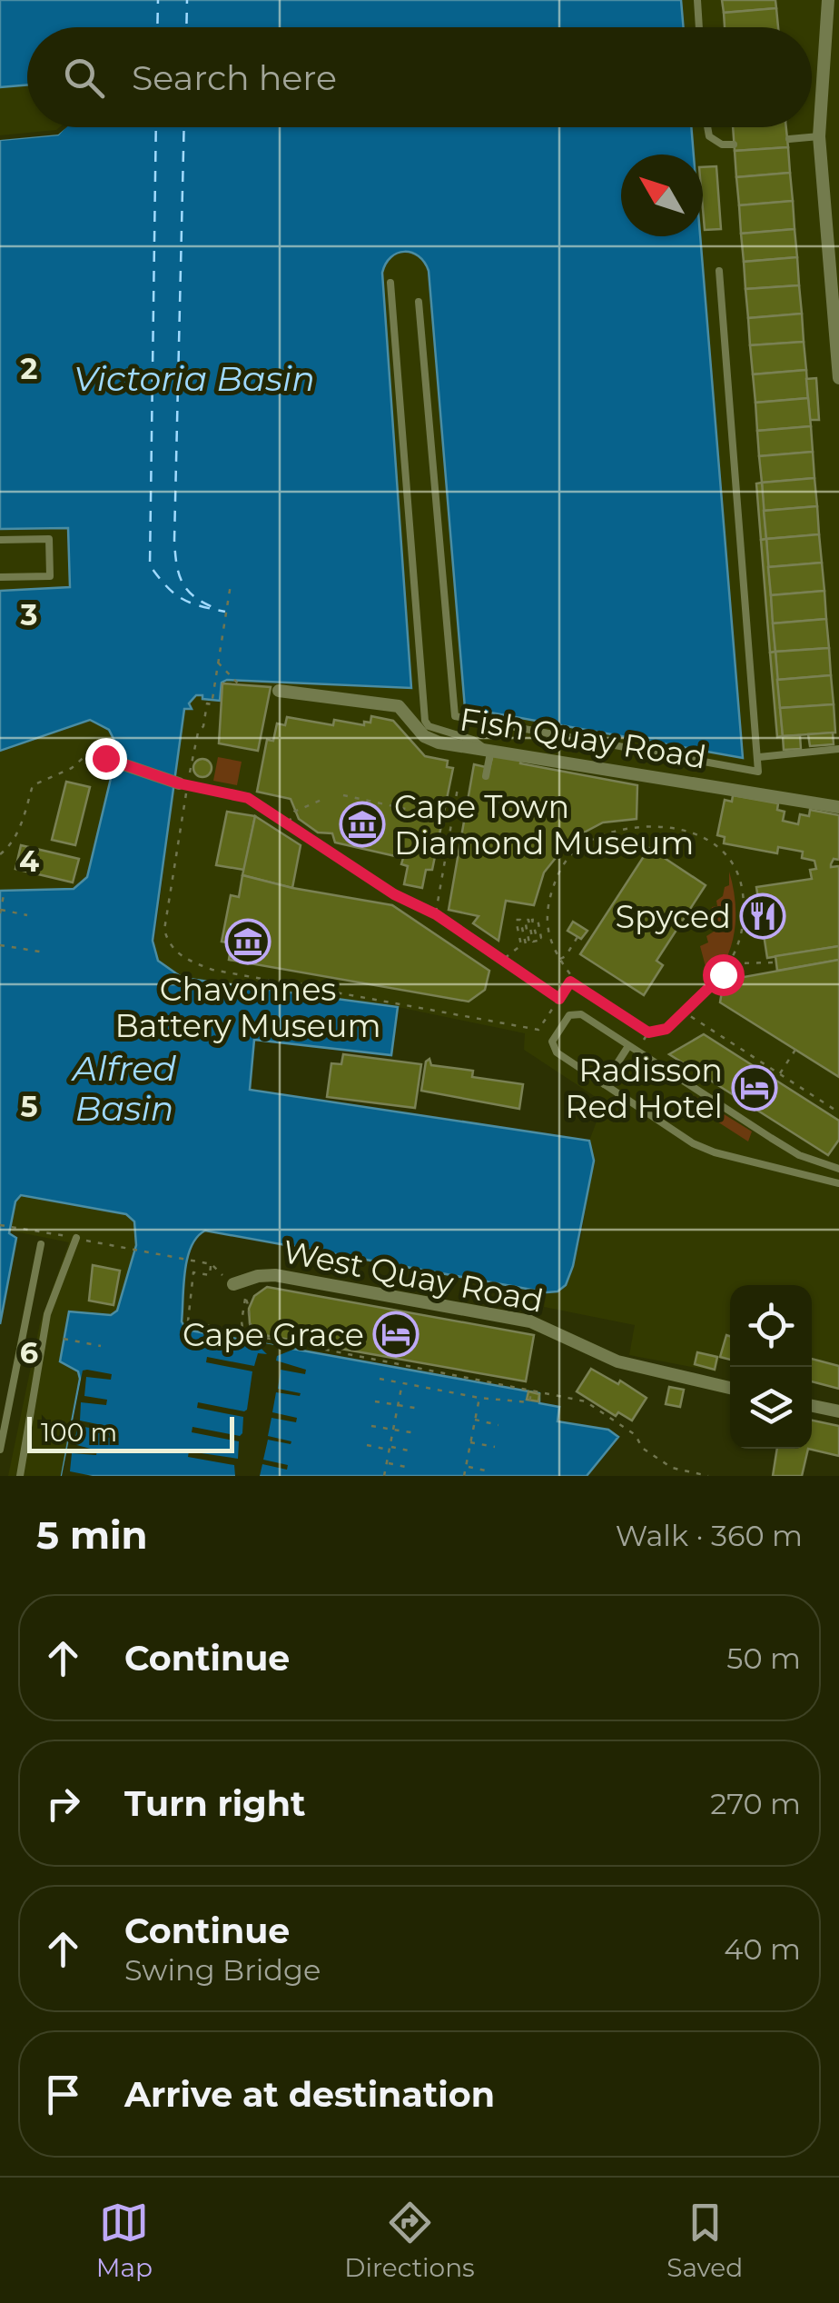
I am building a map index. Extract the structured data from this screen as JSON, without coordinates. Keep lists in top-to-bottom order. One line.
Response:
{"streets":{"street":["Fish Quay Road","West Quay Road"]},"water":["Victoria Basin","Alfred Basin"],"places":{"museum":["Cape Town Diamond Museum","Chavonnes Battery Museum"],"restaurant":["Spyced"],"hotel":["Radisson Red Hotel","Cape Grace"]},"scale_bar":"100 m","north":"top left","page":{"search":"Search here","scale":"100 m","heading":["5 min","Walk · 360 m"],"list":[["Continue","50 m"],["Turn right","270 m"],["Continue","Swing Bridge","40 m"],"Arrive at destination"],"nav":["Map","Directions","Saved"]},"grid":{"rows":["2","3","4","5","6"]}}
